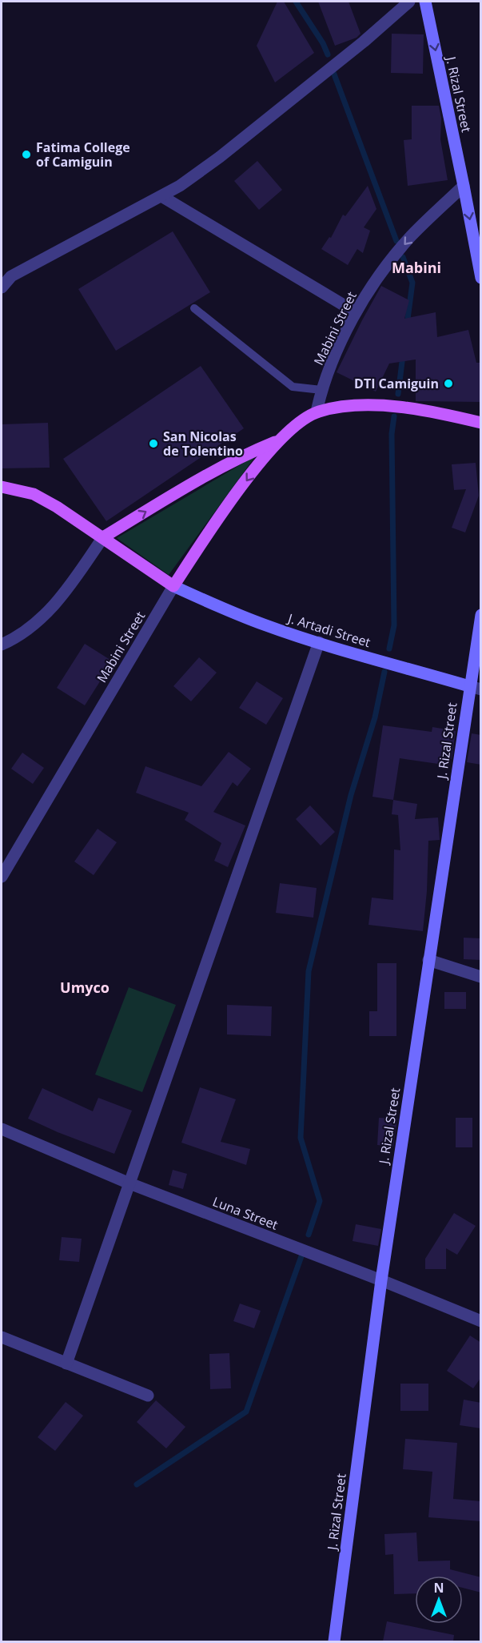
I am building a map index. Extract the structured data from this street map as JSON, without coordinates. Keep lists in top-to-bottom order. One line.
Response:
{"streets":{"main road":["J. Rizal Street","Mabini Street","J. Artadi Street"],"street":["Luna Street"]},"crossings":[["J. Rizal Street","Mabini Street"],["J. Rizal Street","J. Artadi Street"],["J. Rizal Street","Luna Street"],["Mabini Street","J. Artadi Street"]],"districts":["Mabini","Umyco"],"places":["Fatima College of Camiguin","DTI Camiguin","San Nicolas de Tolentino"],"north":"top"}
